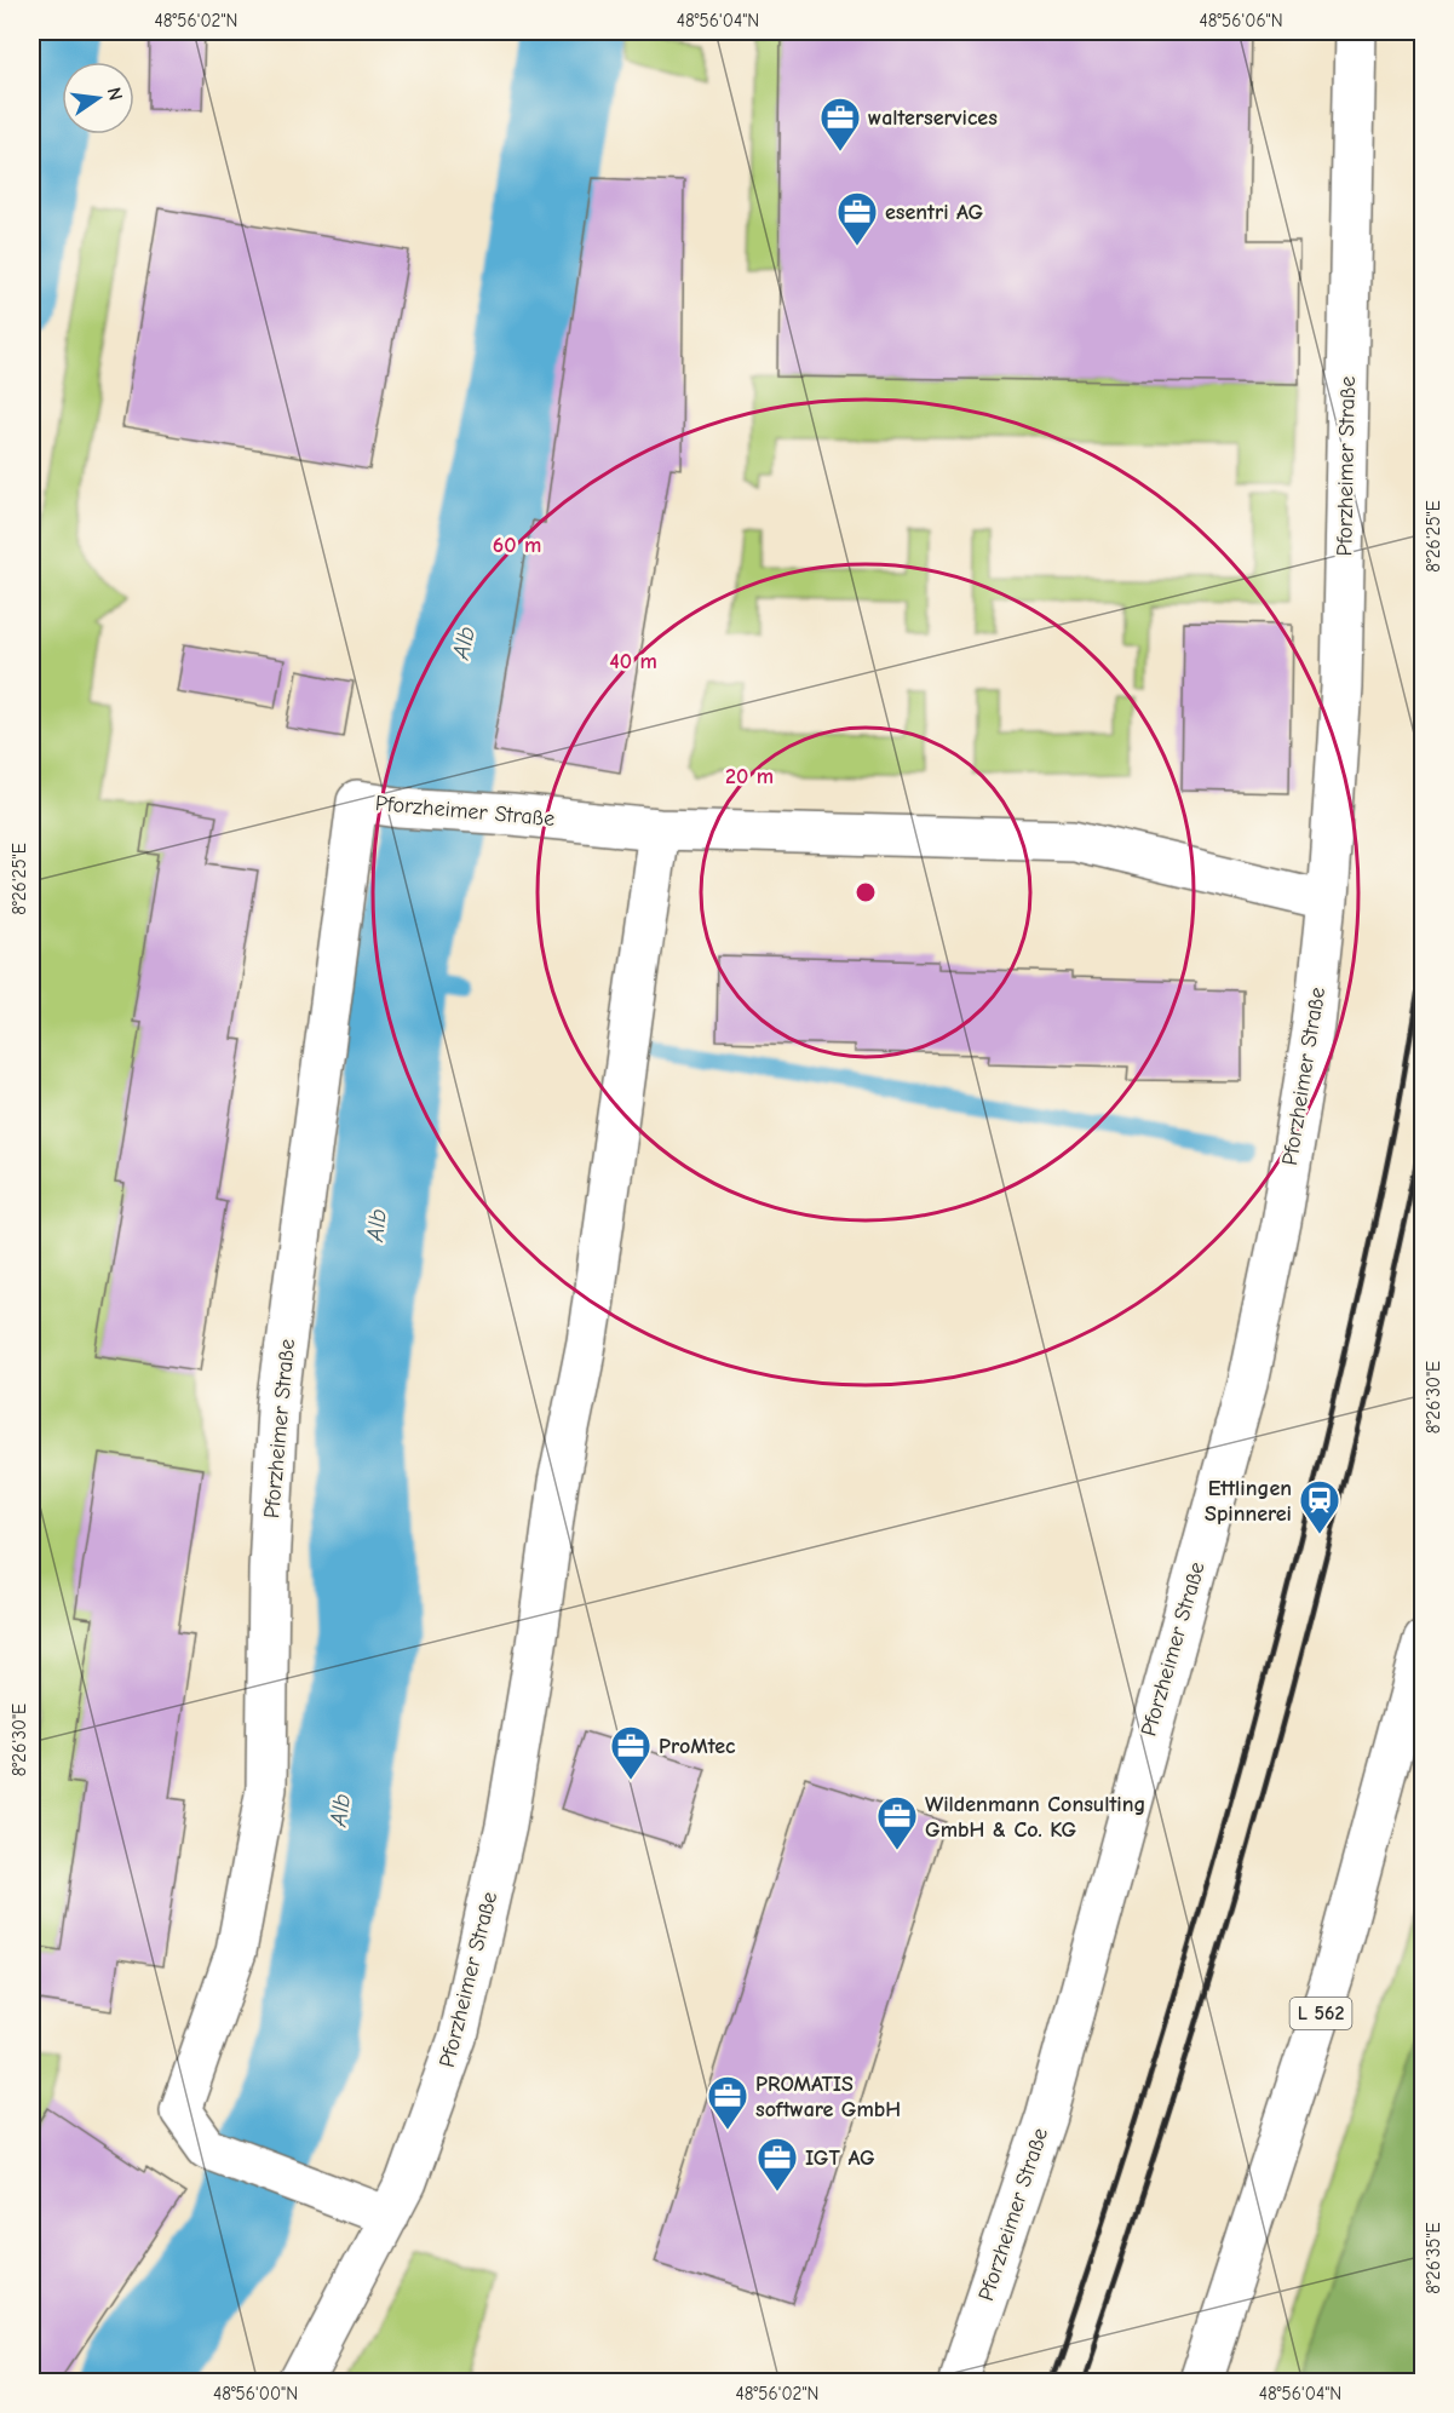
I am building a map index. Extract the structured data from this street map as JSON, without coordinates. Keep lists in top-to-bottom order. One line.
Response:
{"streets":{"street":["Pforzheimer Straße","L 562"]},"water":["Alb"],"places":{"office":["walterservices","esentri AG","ProMtec","Wildenmann Consulting GmbH & Co. KG","PROMATIS software GmbH","IGT AG"],"station":["Ettlingen Spinnerei"]},"north":"right","coordinates":["48°56'02\"N","48°56'04\"N","48°56'06\"N","8°26'25\"E","8°26'30\"E","8°26'35\"E","48°56'00\"N"],"rings":["60 m","40 m","20 m"]}
